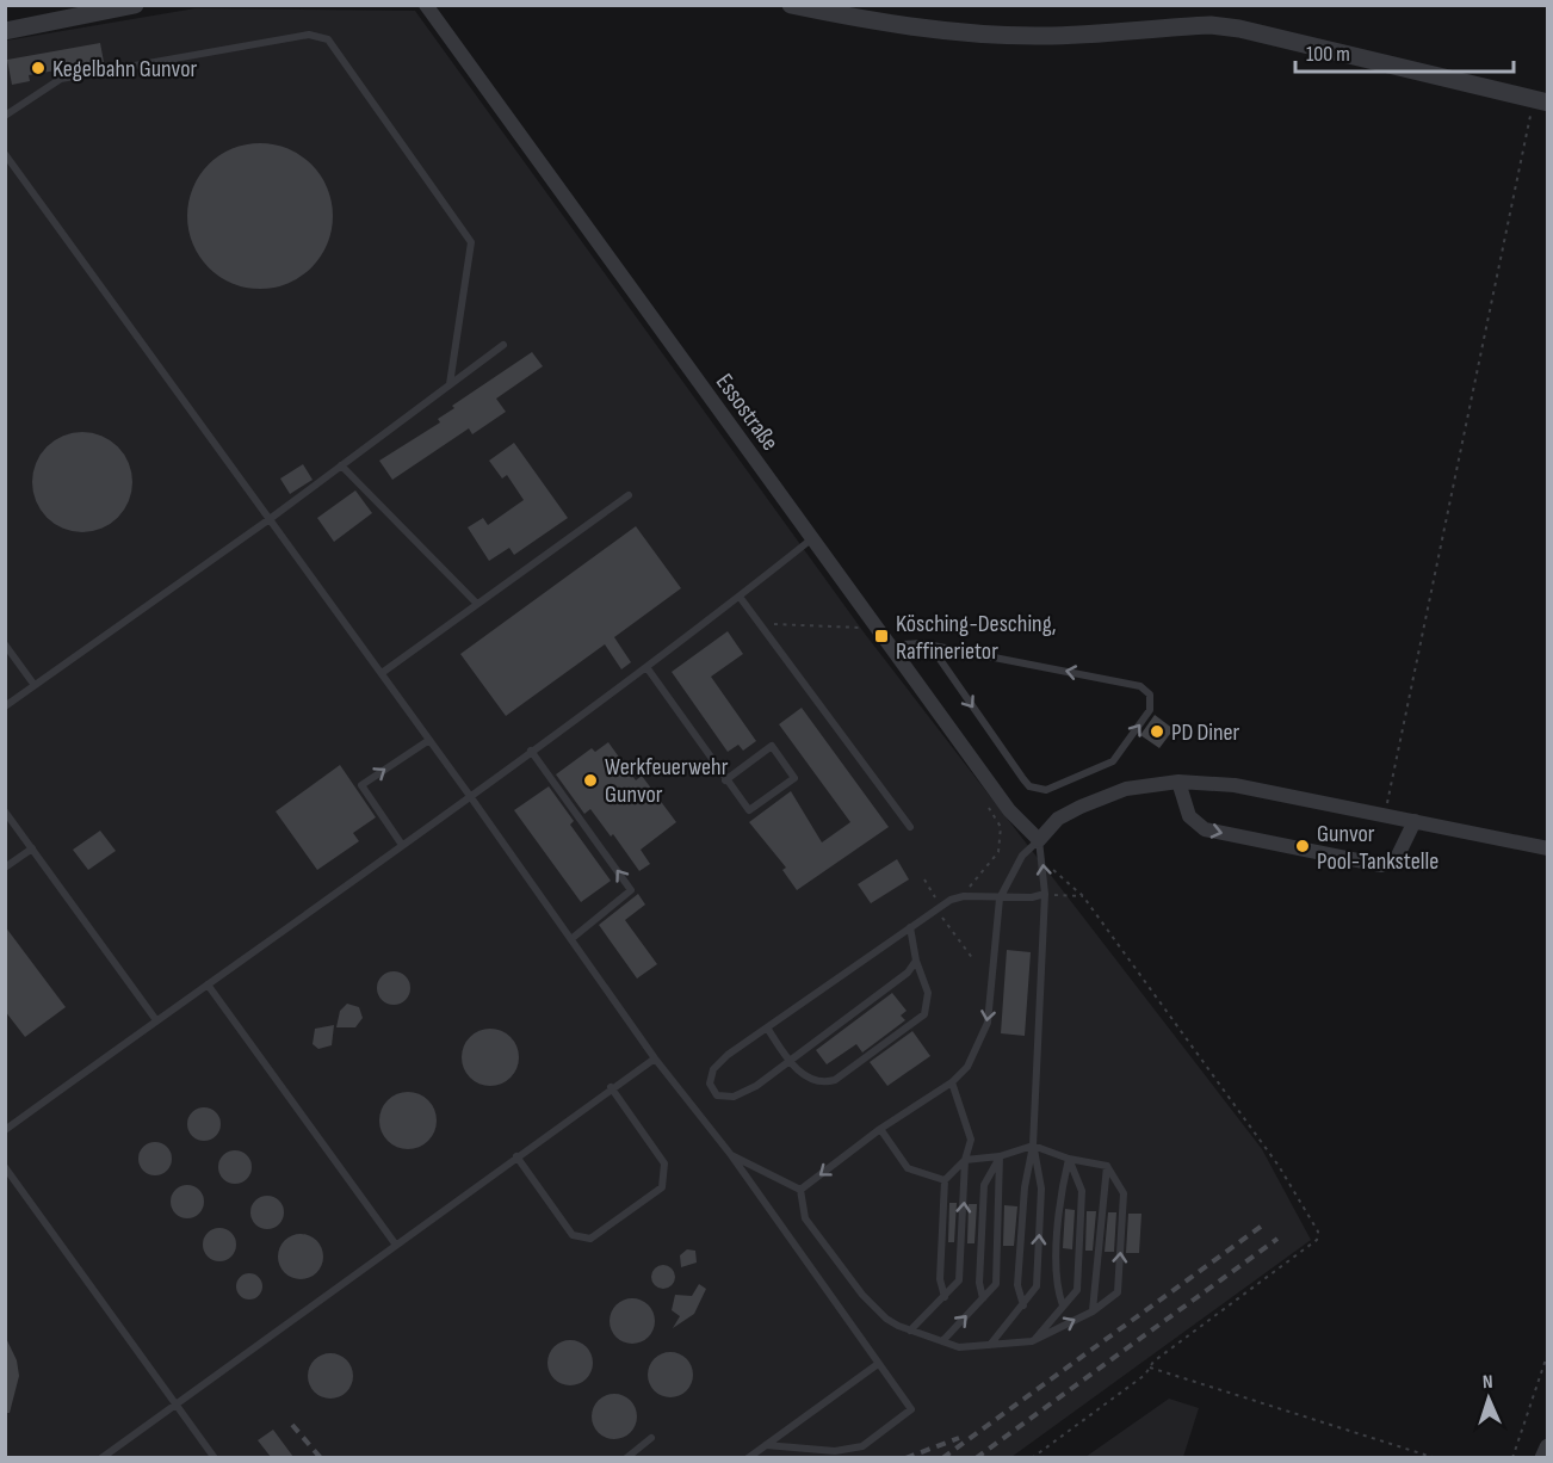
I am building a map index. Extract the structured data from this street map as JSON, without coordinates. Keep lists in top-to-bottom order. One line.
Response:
{"streets":{"street":["Essostraße"]},"places":{"other":["Kegelbahn Gunvor","PD Diner","Werkfeuerwehr Gunvor","Gunvor Pool-Tankstelle"],"transit":["Kösching-Desching, Raffinerietor"]},"scale_bar":"100 m","north":"top"}
